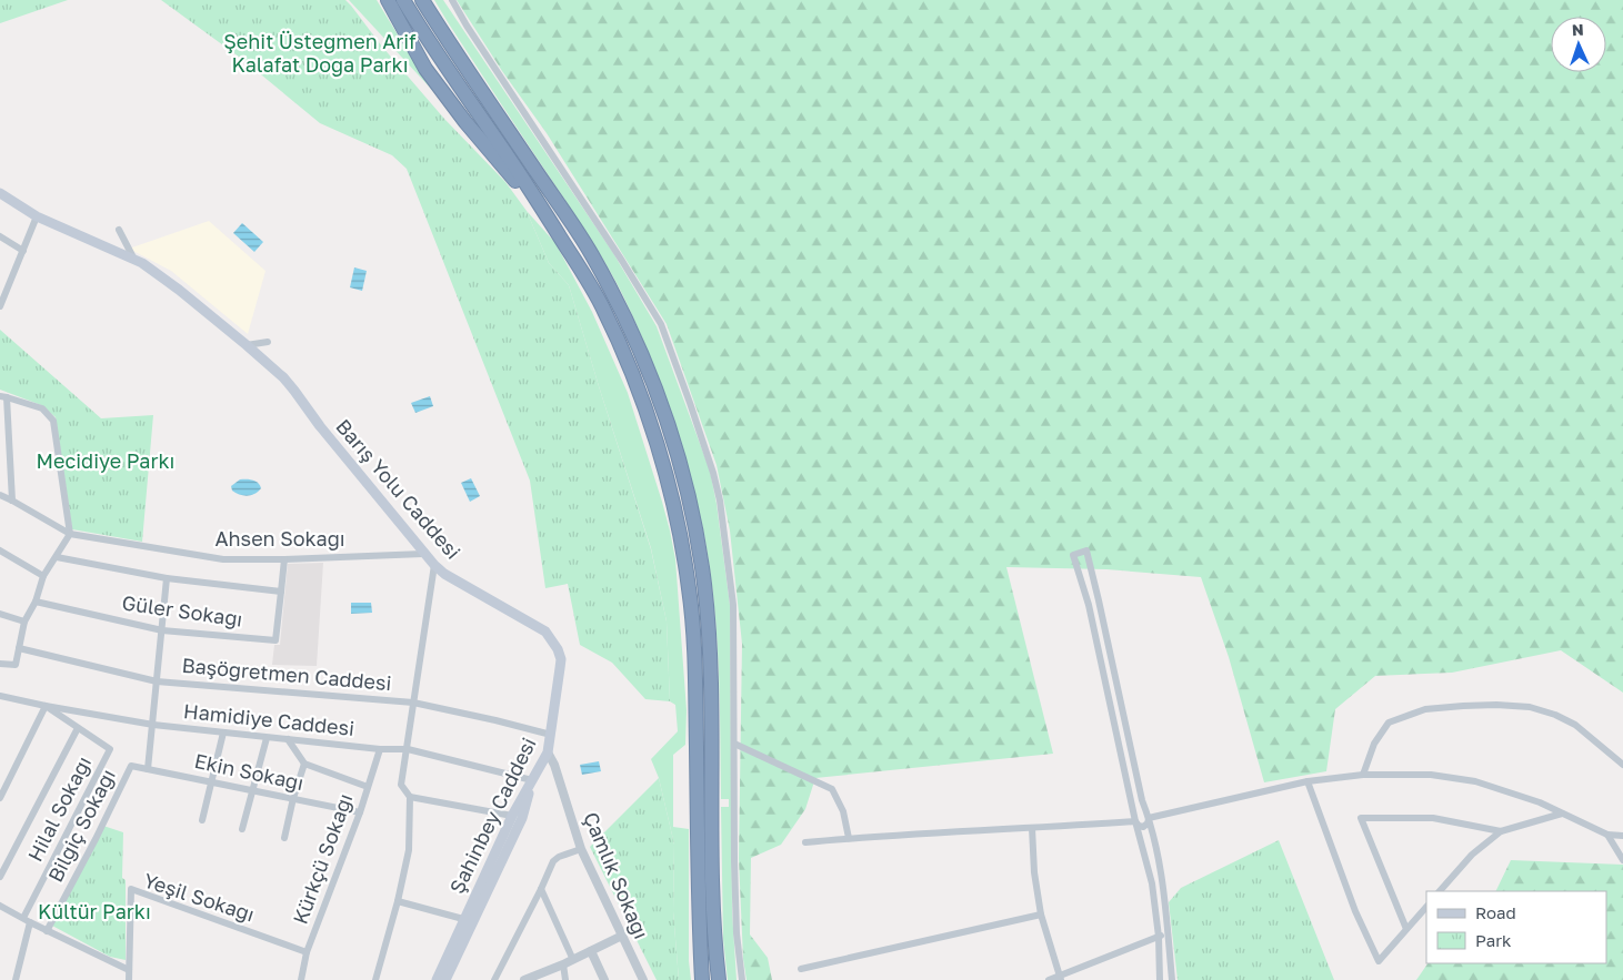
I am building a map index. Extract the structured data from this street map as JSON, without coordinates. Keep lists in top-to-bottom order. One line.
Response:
{"streets":{"main road":["Barış Yolu Caddesi","Şahinbey Caddesi"],"street":["Ahsen Sokağı","Güler Sokağı","Başöğretmen Caddesi","Hamidiye Caddesi","Ekin Sokağı","Hilal Sokağı","Bilgiç Sokağı","Kürkçü Sokağı","Çamlık Sokağı","Yeşil Sokağı"]},"crossings":[["Barış Yolu Caddesi","Ahsen Sokağı"],["Barış Yolu Caddesi","Şahinbey Caddesi"],["Başöğretmen Caddesi","Şahinbey Caddesi"],["Hamidiye Caddesi","Şahinbey Caddesi"],["Hamidiye Caddesi","Kürkçü Sokağı"],["Ekin Sokağı","Bilgiç Sokağı"],["Ekin Sokağı","Kürkçü Sokağı"],["Şahinbey Caddesi","Çamlık Sokağı"],["Kürkçü Sokağı","Yeşil Sokağı"]],"parks":["Şehit Üsteğmen Arif Kalafat Doğa Parkı","Mecidiye Parkı","Kültür Parkı"],"legend":["Road","Park"],"north":"top"}
